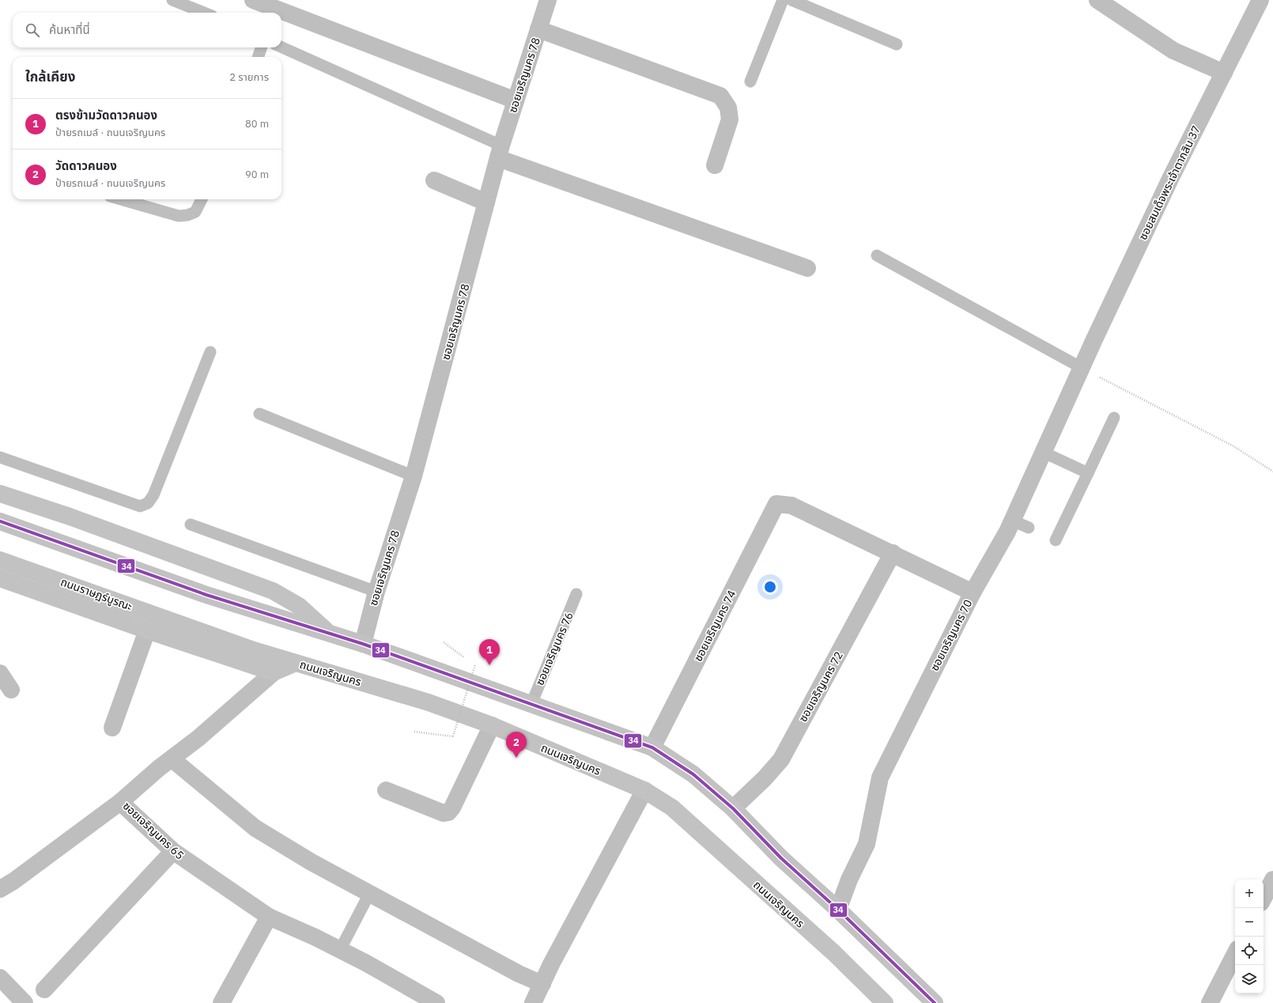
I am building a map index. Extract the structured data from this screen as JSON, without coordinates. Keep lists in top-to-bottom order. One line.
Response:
{"streets":{"main road":["ถนนราษฎร์บูรณะ","ถนนเจริญนคร"],"street":["ซอยเจริญนคร 78","ซอยสมเด็จพระเจ้าตากสิน 37","ซอยเจริญนคร 74","ซอยเจริญนคร 70","ซอยเจริญนคร 72","ซอยเจริญนคร 65"],"lane":["ซอยเจริญนคร 76"]},"crossings":[["ซอยสมเด็จพระเจ้าตากสิน 37","ซอยเจริญนคร 70"],["ถนนราษฎร์บูรณะ","ถนนเจริญนคร"],["ซอยเจริญนคร 74","ซอยเจริญนคร 72"]],"lines":["transit line 34"],"page":{"search":"ค้นหาที่นี่","heading":["ใกล้เคียง","2 รายการ"],"list":[{"mark":"1","name":"ตรงข้ามวัดดาวคนอง","note":"ป้ายรถเมล์ · ถนนเจริญนคร","value":"80 m"},{"mark":"2","name":"วัดดาวคนอง","note":"ป้ายรถเมล์ · ถนนเจริญนคร","value":"90 m"}],"pins":["1","2"],"map_buttons":["+","−"]}}
